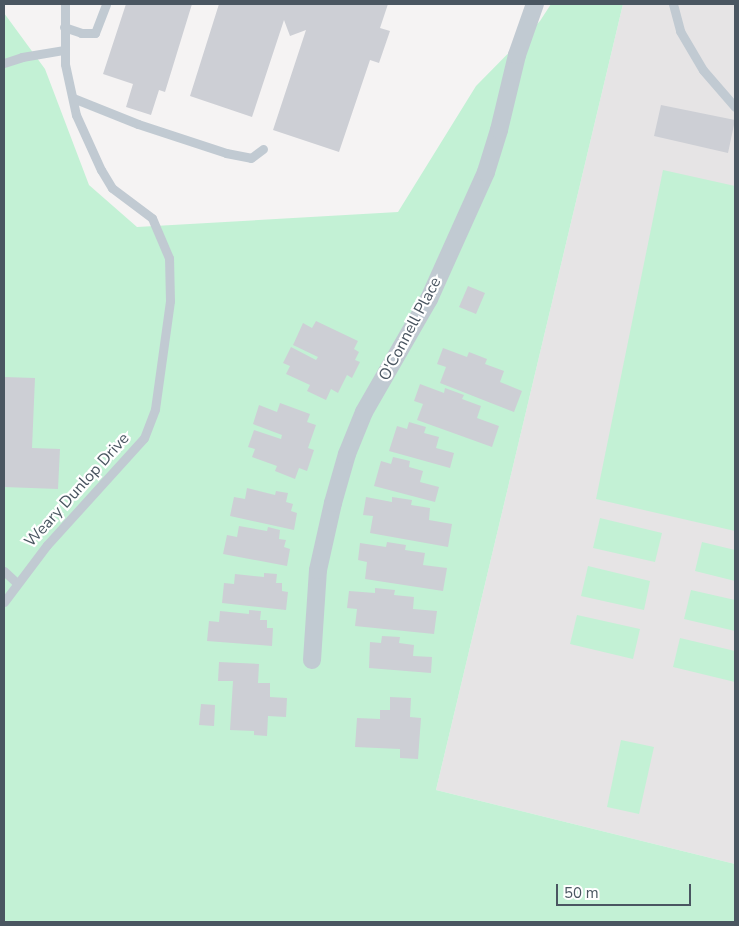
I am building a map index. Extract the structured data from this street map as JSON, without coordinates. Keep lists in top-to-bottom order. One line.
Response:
{"streets":{"street":["O'Connell Place"],"lane":["Weary Dunlop Drive"]},"scale_bar":"50 m"}
